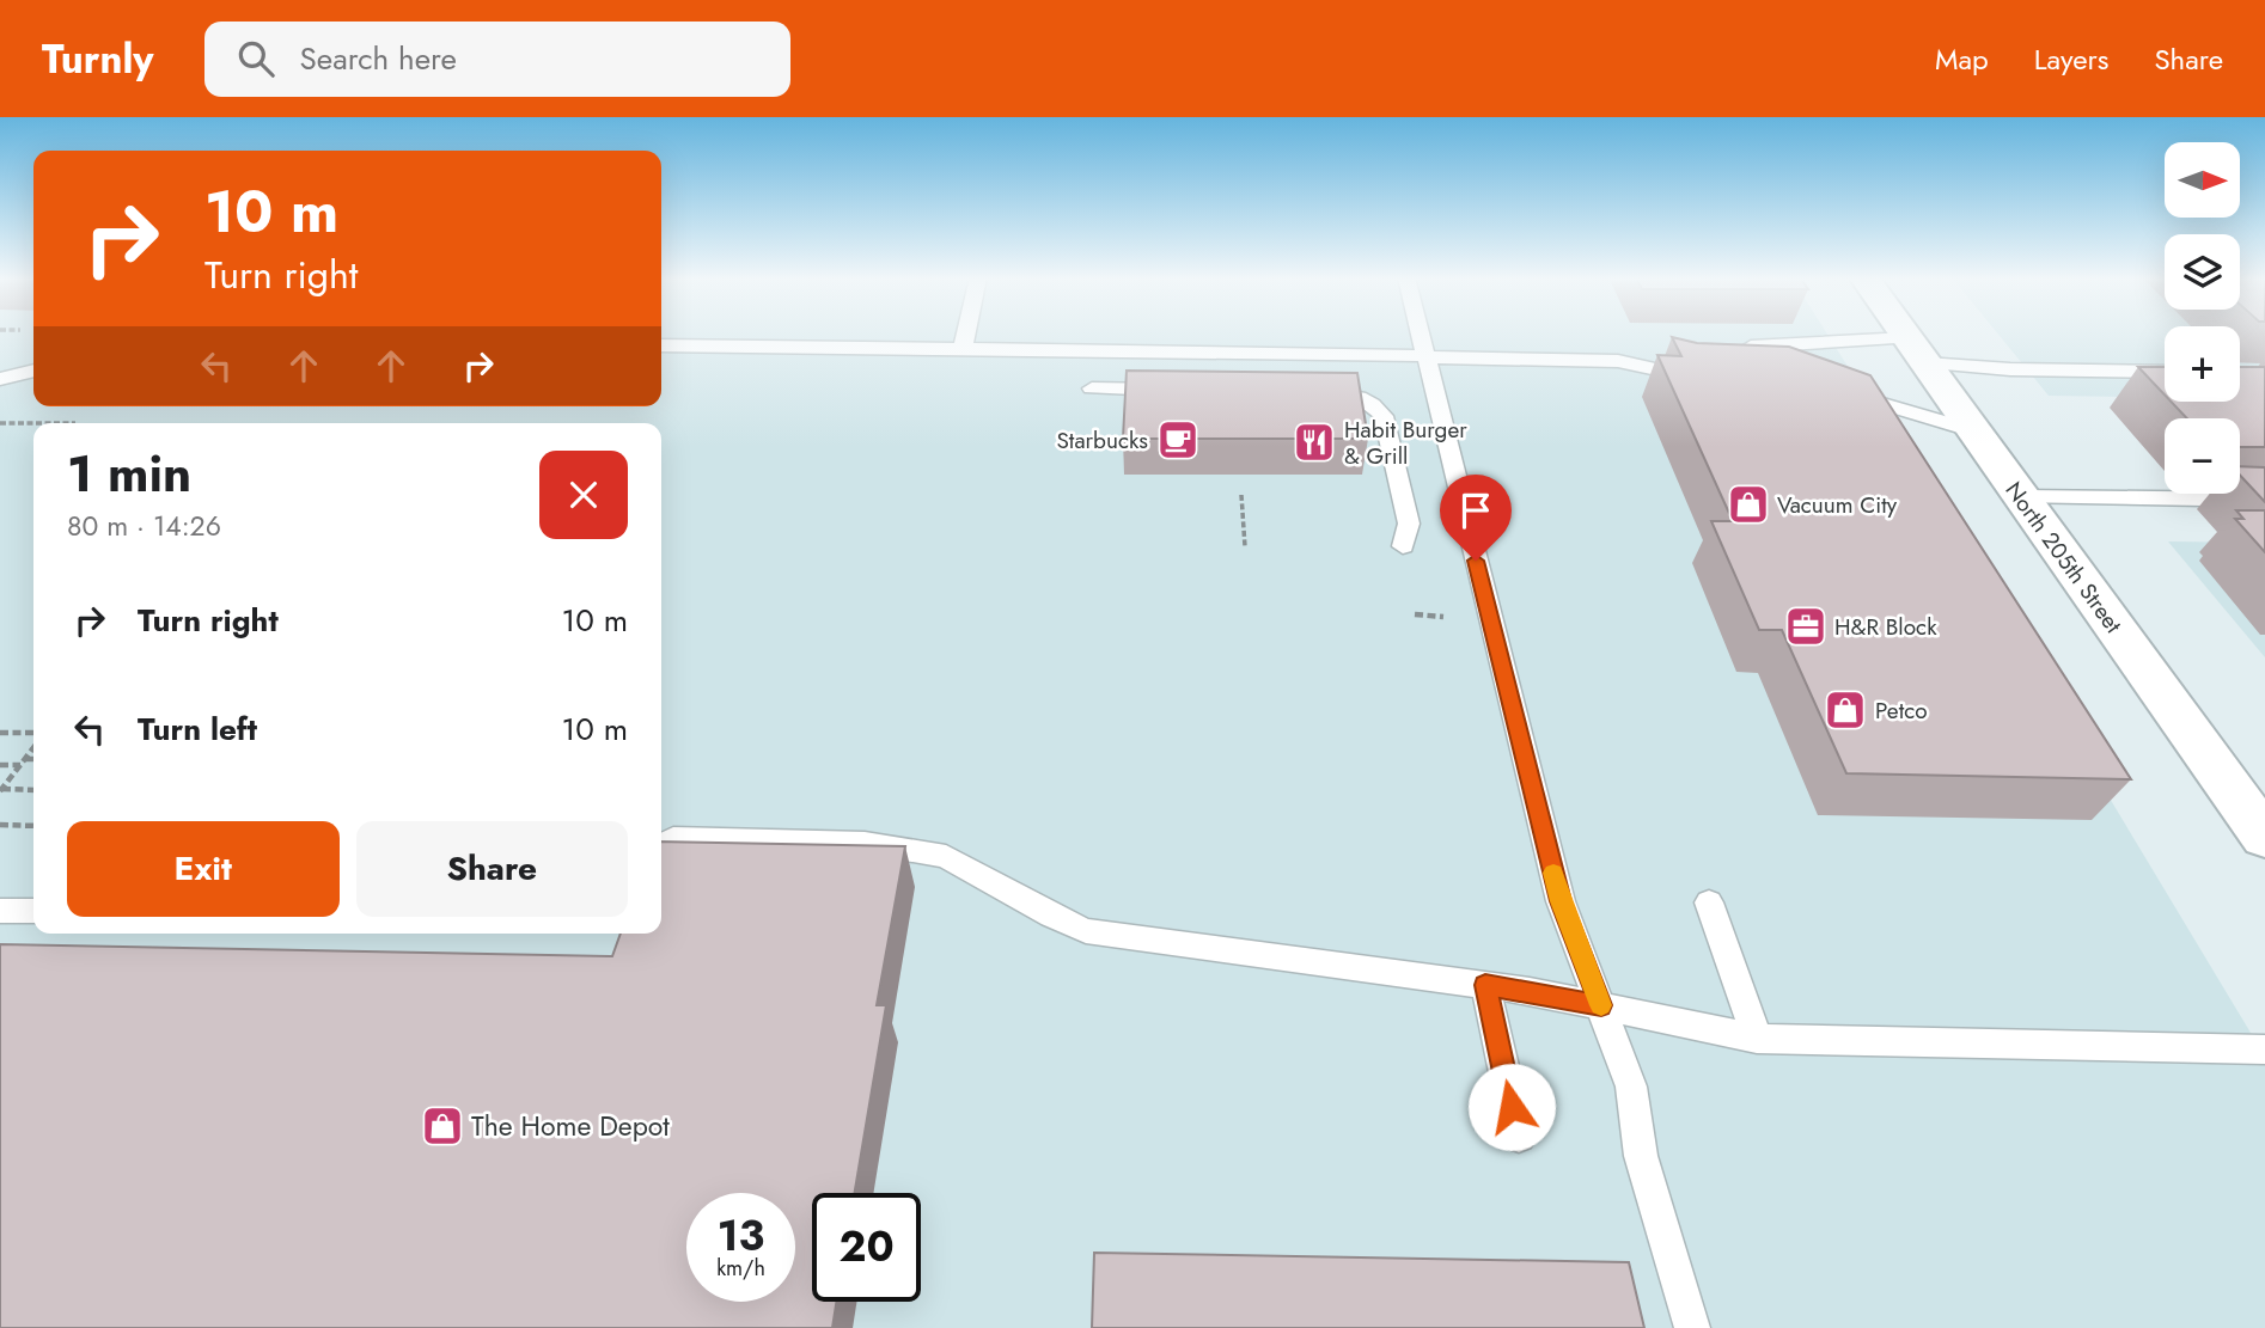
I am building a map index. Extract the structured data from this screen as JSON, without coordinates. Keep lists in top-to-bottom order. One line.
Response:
{"streets":{"main road":["North 205th Street"]},"places":{"cafe":["Starbucks"],"restaurant":["Habit Burger & Grill"],"shop":["Vacuum City","Petco","The Home Depot"],"office":["H&R Block"]},"north":"right","page":{"header":"Turnly","search":"Search here","nav":["Map","Layers","Share"],"map_buttons":["+","−"],"turn":["10 m","Turn right"],"heading":["1 min","80 m · 14:26"],"list":[{"name":"Turn right","value":"10 m"},{"name":"Turn left","value":"10 m"}],"buttons":["Exit","Share"],"speed":"13 km/h","limit":"20"}}
